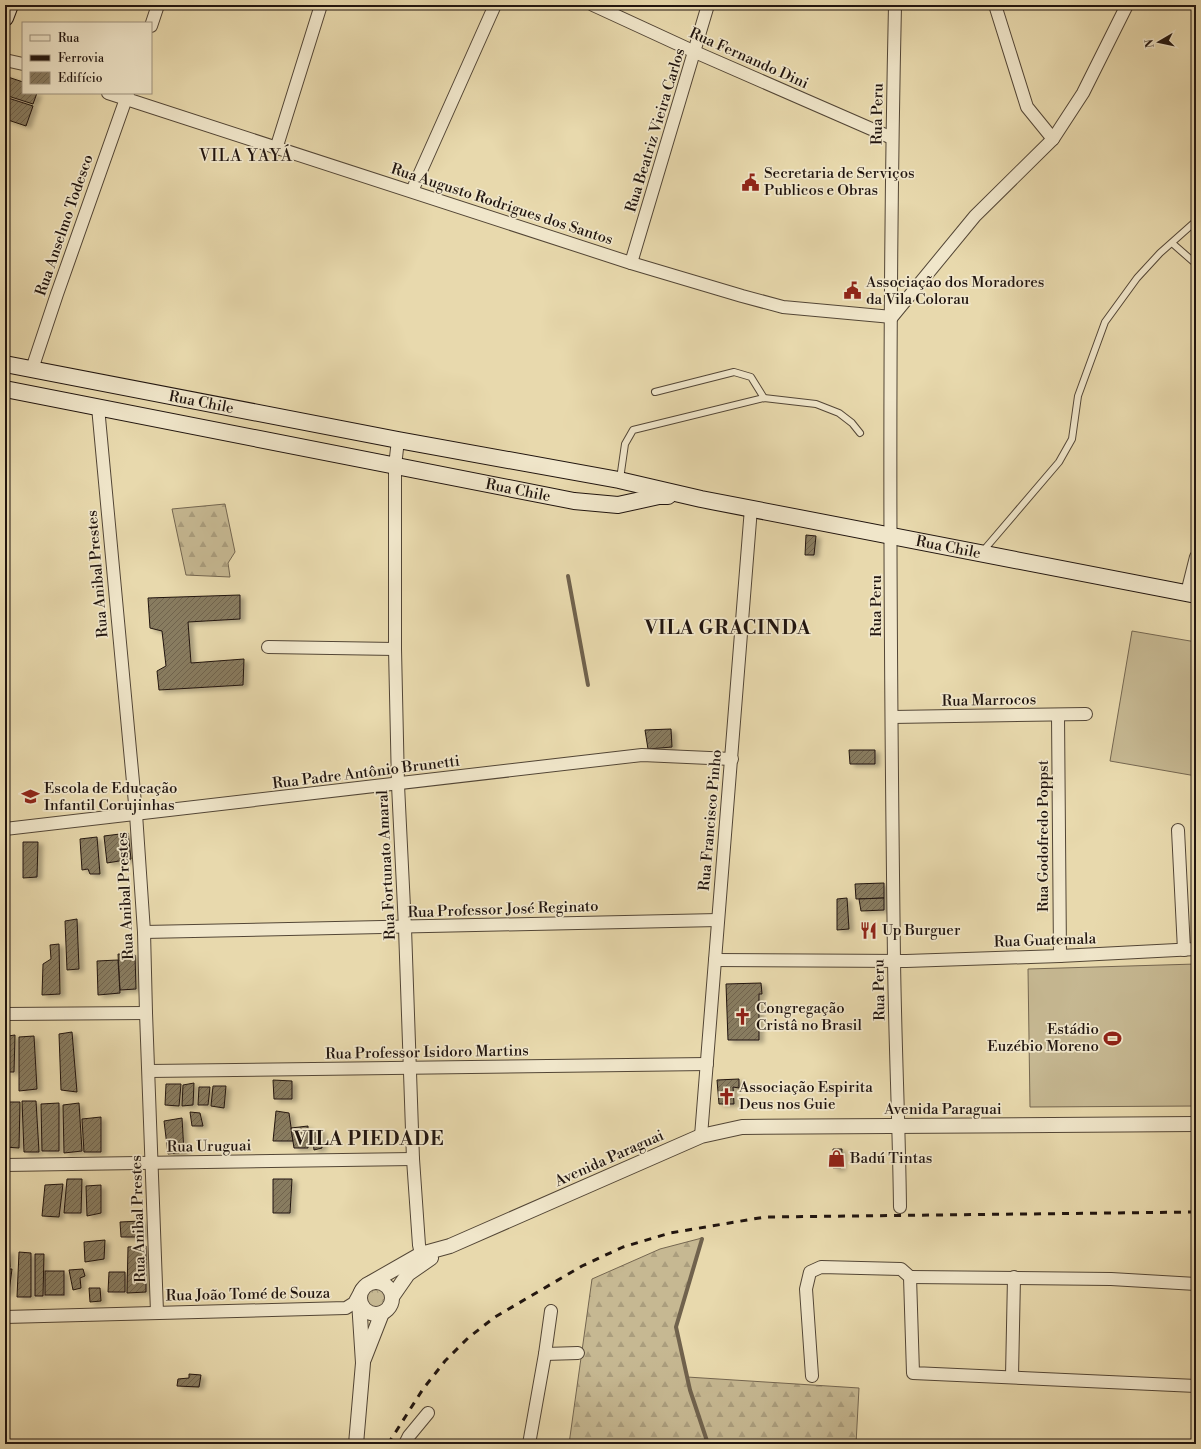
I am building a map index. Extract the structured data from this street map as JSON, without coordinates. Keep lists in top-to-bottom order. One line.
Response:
{"streets":{"main road":["Rua Chile"],"street":["Rua Fernando Dini","Rua Peru","Rua Beatriz Vieira Carlos","Rua Augusto Rodrigues dos Santos","Rua Anselmo Todesco","Rua Anibal Prestes","Rua Marrocos","Rua Padre Antônio Brunetti","Rua Francisco Pinho","Rua Godofredo Poppst","Rua Fortunato Amaral","Rua Professor José Reginato","Rua Guatemala","Rua Professor Isidoro Martins","Avenida Paraguai","Rua Uruguai","Rua João Tomé de Souza"]},"crossings":[["Rua Fernando Dini","Rua Peru"],["Rua Fernando Dini","Rua Beatriz Vieira Carlos"],["Rua Peru","Rua Augusto Rodrigues dos Santos"],["Rua Peru","Rua Chile"],["Rua Peru","Rua Marrocos"],["Rua Peru","Rua Guatemala"],["Rua Peru","Avenida Paraguai"],["Rua Beatriz Vieira Carlos","Rua Augusto Rodrigues dos Santos"],["Rua Augusto Rodrigues dos Santos","Rua Anselmo Todesco"],["Rua Anselmo Todesco","Rua Chile"],["Rua Chile","Rua Anibal Prestes"],["Rua Chile","Rua Francisco Pinho"],["Rua Chile","Rua Fortunato Amaral"],["Rua Anibal Prestes","Rua Padre Antônio Brunetti"],["Rua Anibal Prestes","Rua Professor José Reginato"],["Rua Anibal Prestes","Rua Professor Isidoro Martins"],["Rua Anibal Prestes","Rua Uruguai"],["Rua Anibal Prestes","Rua João Tomé de Souza"],["Rua Marrocos","Rua Godofredo Poppst"],["Rua Padre Antônio Brunetti","Rua Francisco Pinho"],["Rua Padre Antônio Brunetti","Rua Fortunato Amaral"],["Rua Francisco Pinho","Rua Professor José Reginato"],["Rua Francisco Pinho","Rua Guatemala"],["Rua Francisco Pinho","Rua Professor Isidoro Martins"],["Rua Francisco Pinho","Avenida Paraguai"],["Rua Godofredo Poppst","Rua Guatemala"],["Rua Fortunato Amaral","Rua Professor José Reginato"],["Rua Fortunato Amaral","Rua Professor Isidoro Martins"],["Rua Fortunato Amaral","Avenida Paraguai"],["Rua Fortunato Amaral","Rua Uruguai"],["Avenida Paraguai","Rua João Tomé de Souza"]],"districts":["VILA YAYÁ","VILA GRACINDA","VILA PIEDADE"],"places":{"public building":["Secretaria de Serviços Publicos e Obras","Associação dos Moradores da Vila Colorau"],"school or university":["Escola de Educação Infantil Corujinhas"],"restaurant":["Up Burguer"],"church":["Congregação Cristâ no Brasil","Associação Espirita Deus nos Guie"],"sports":["Estádio Euzébio Moreno"],"shop":["Badú Tintas"]},"legend":["Rua","Ferrovia","Edifício"],"north":"left"}
